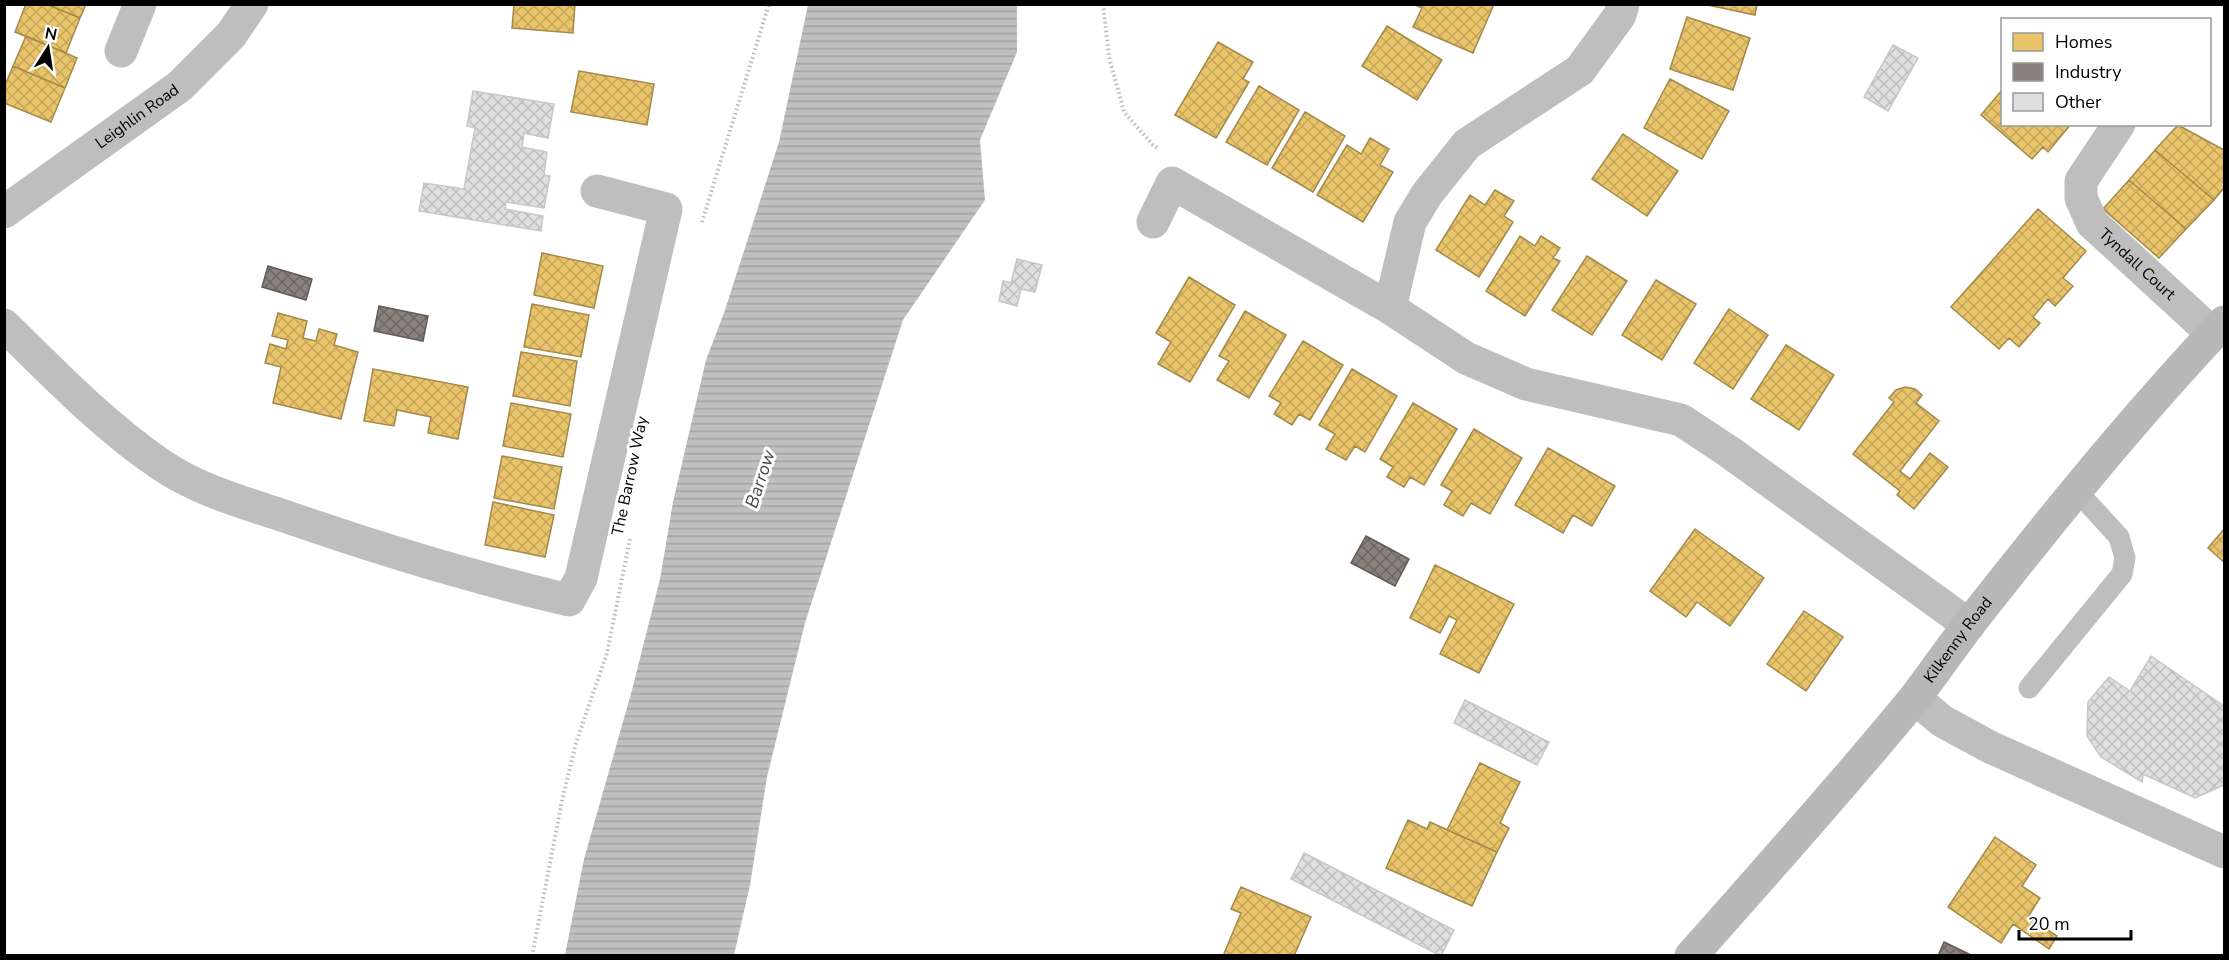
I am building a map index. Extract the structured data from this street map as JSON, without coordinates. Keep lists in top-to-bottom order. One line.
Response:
{"streets":{"main road":["Kilkenny Road"],"street":["Leighlin Road","Tyndall Court"],"path":["The Barrow Way"]},"crossings":[["Tyndall Court","Kilkenny Road"]],"water":["Barrow"],"legend":["Homes","Industry","Other"],"scale_bar":"20 m","north":"top"}
